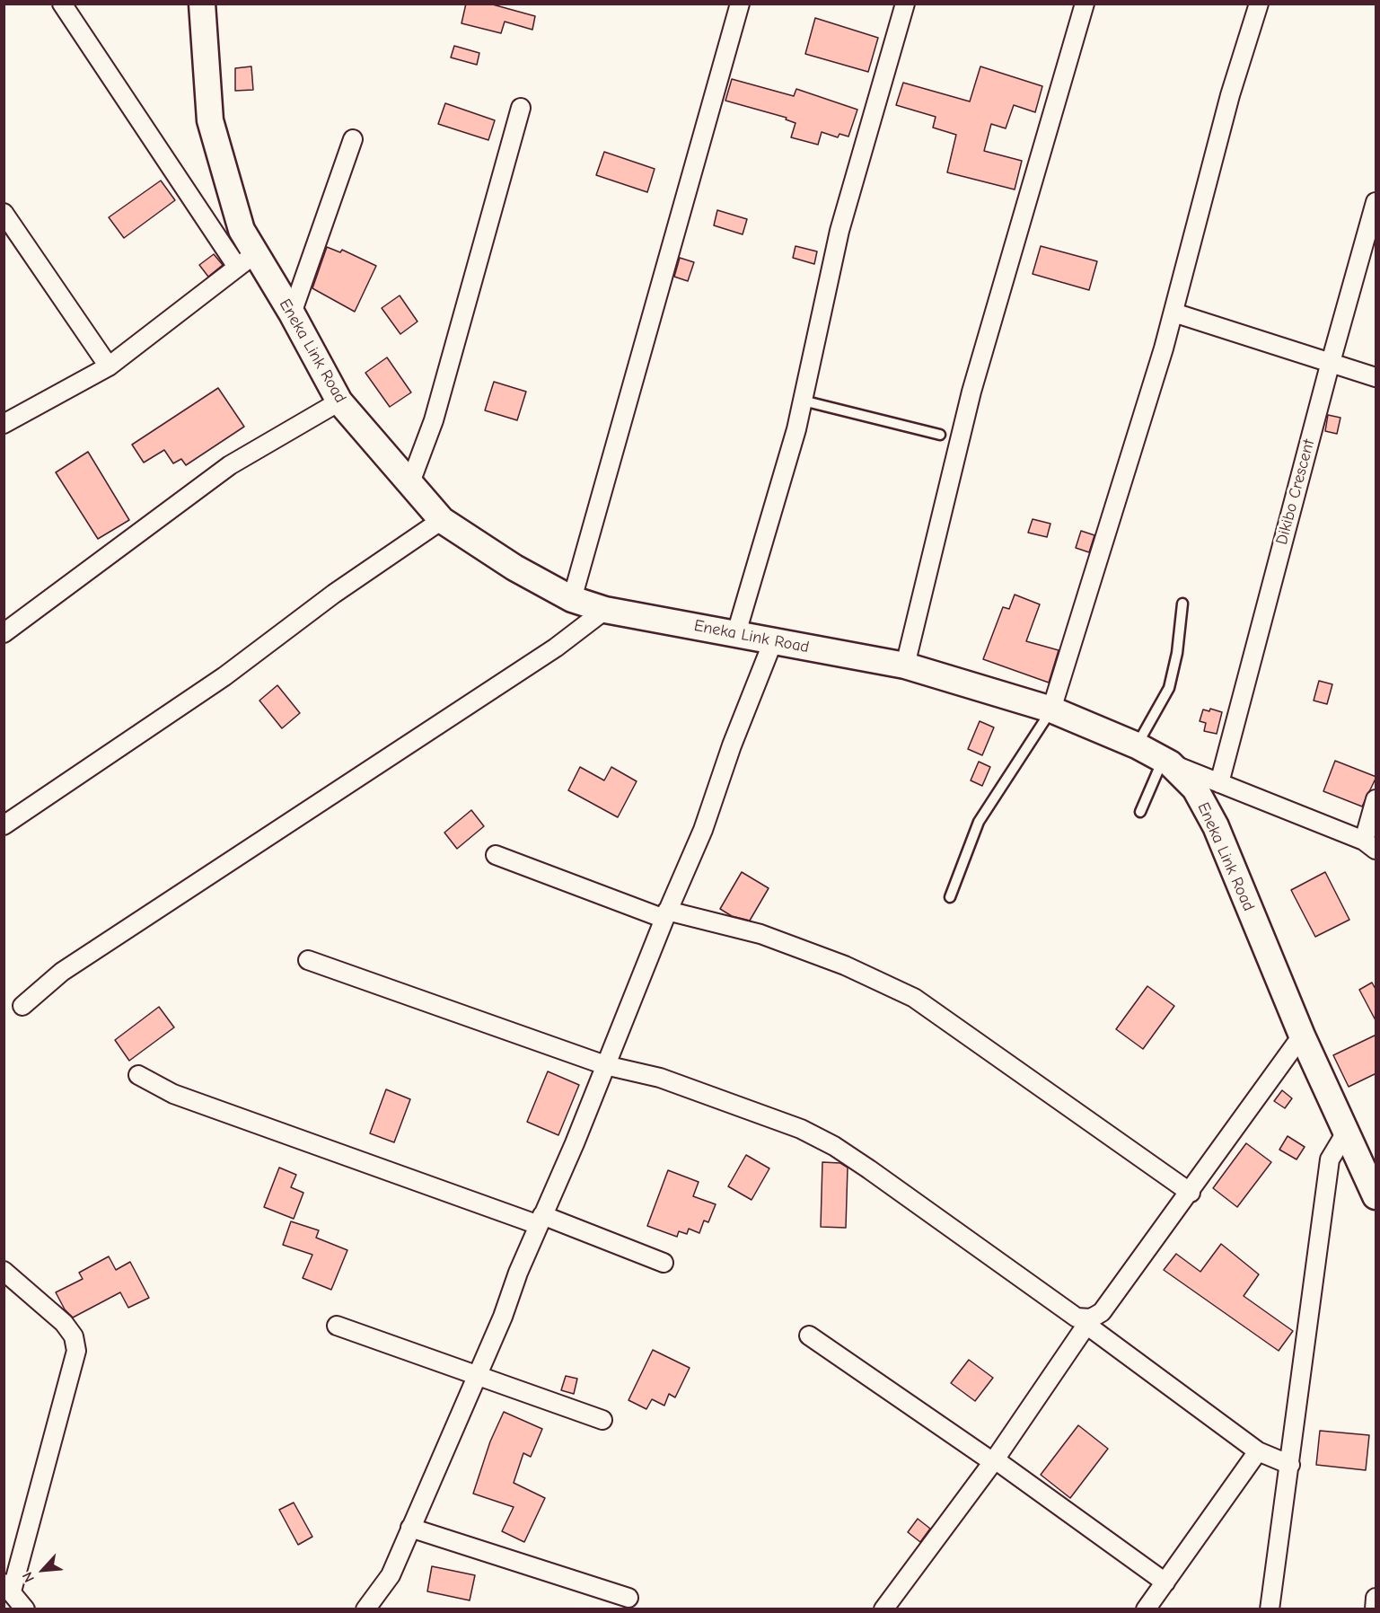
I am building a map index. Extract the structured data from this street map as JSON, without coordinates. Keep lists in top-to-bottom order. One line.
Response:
{"streets":{"street":["Eneka Link Road","Dikibo Crescent"]},"north":"bottom left"}
